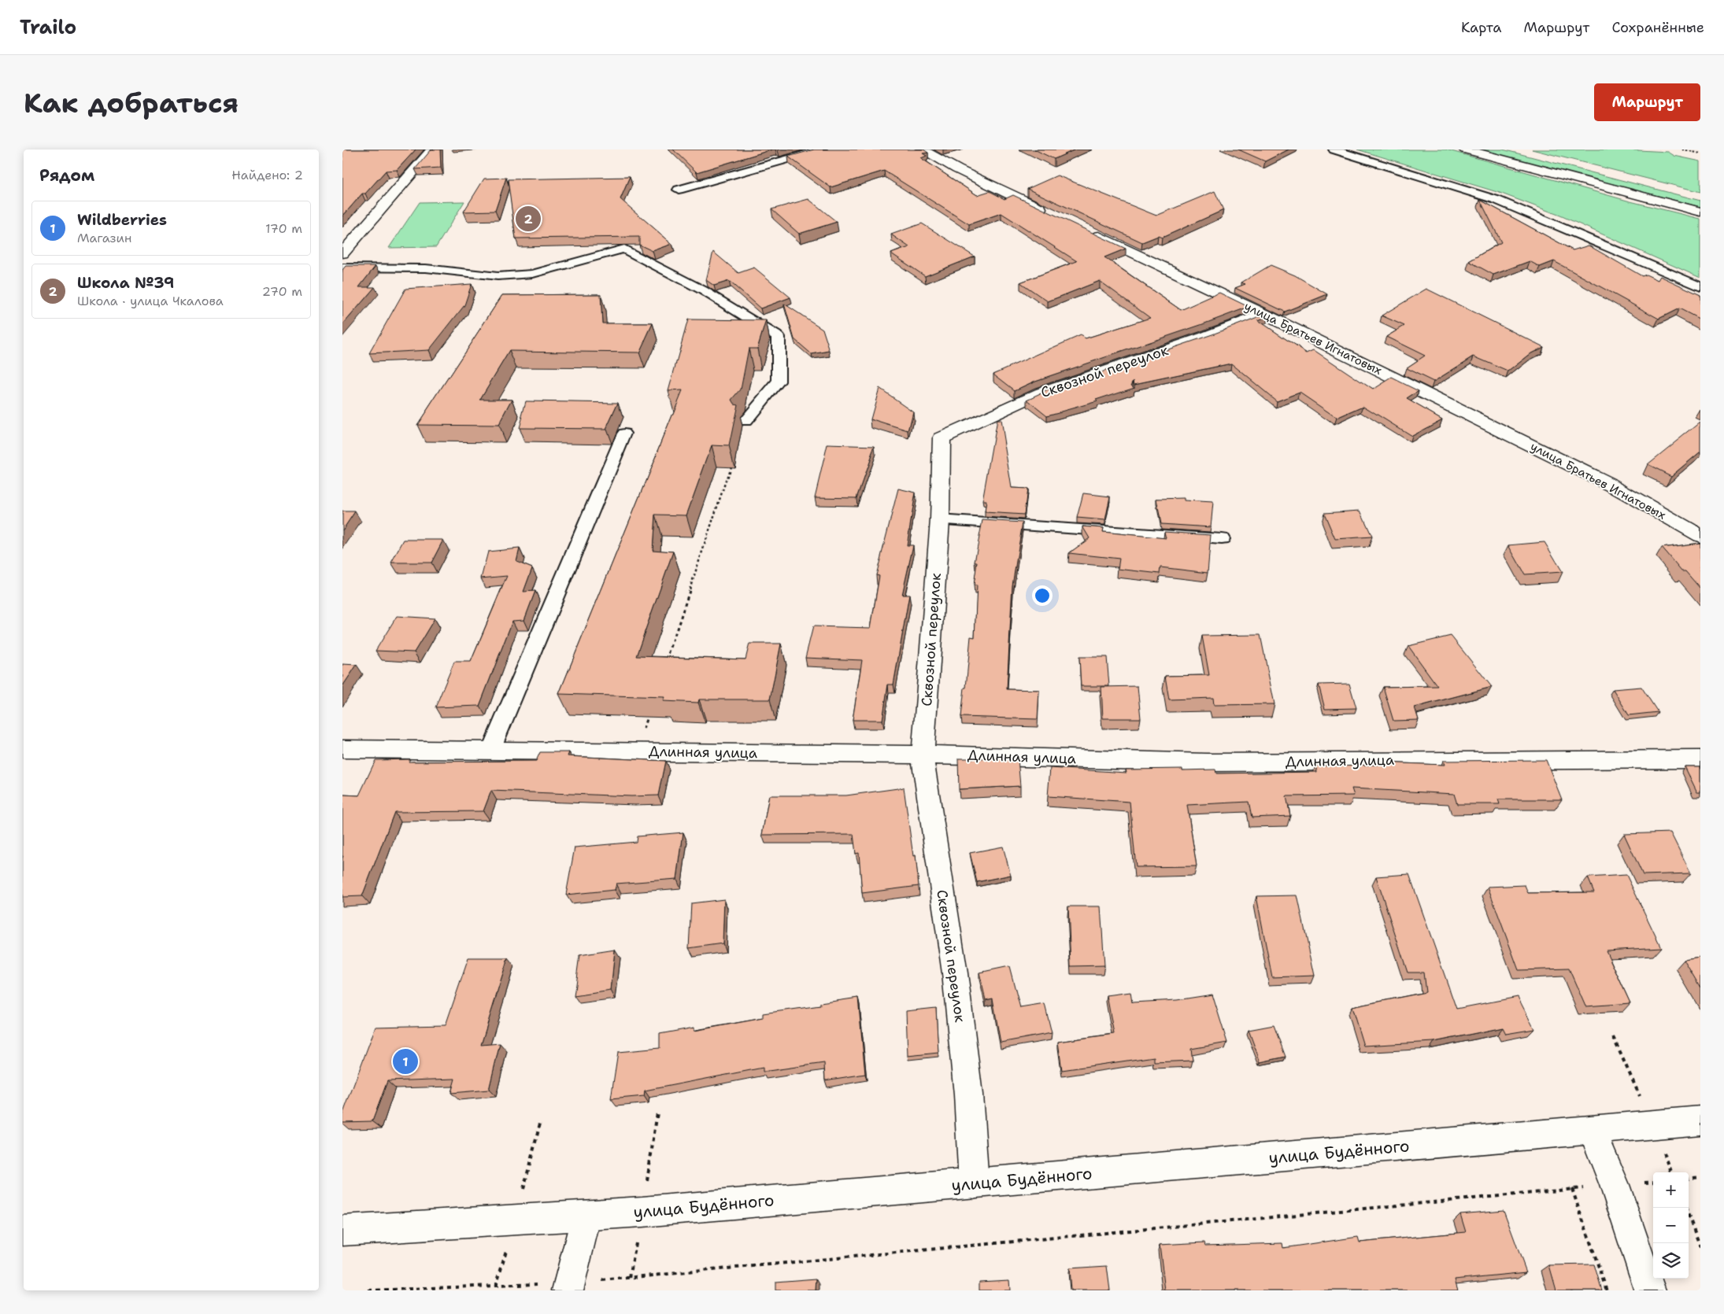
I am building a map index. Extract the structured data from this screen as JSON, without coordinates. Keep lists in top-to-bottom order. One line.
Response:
{"streets":{"street":["улица Братьев Игнатовых","Сквозной переулок","Длинная улица","улица Будённого"]},"crossings":[["улица Братьев Игнатовых","Сквозной переулок"],["Сквозной переулок","Длинная улица"],["Сквозной переулок","улица Будённого"]],"page":{"header":"Trailo","nav":["Карта","Маршрут","Сохранённые"],"buttons":"Маршрут","title":"Как добраться","heading":["Рядом","Найдено: 2"],"list":[{"mark":"1","name":"Wildberries","note":"Магазин","value":"170 m"},{"mark":"2","name":"Школа №39","note":"Школа · улица Чкалова","value":"270 m"}],"pins":["2","1"],"map_buttons":["+","−"]}}
